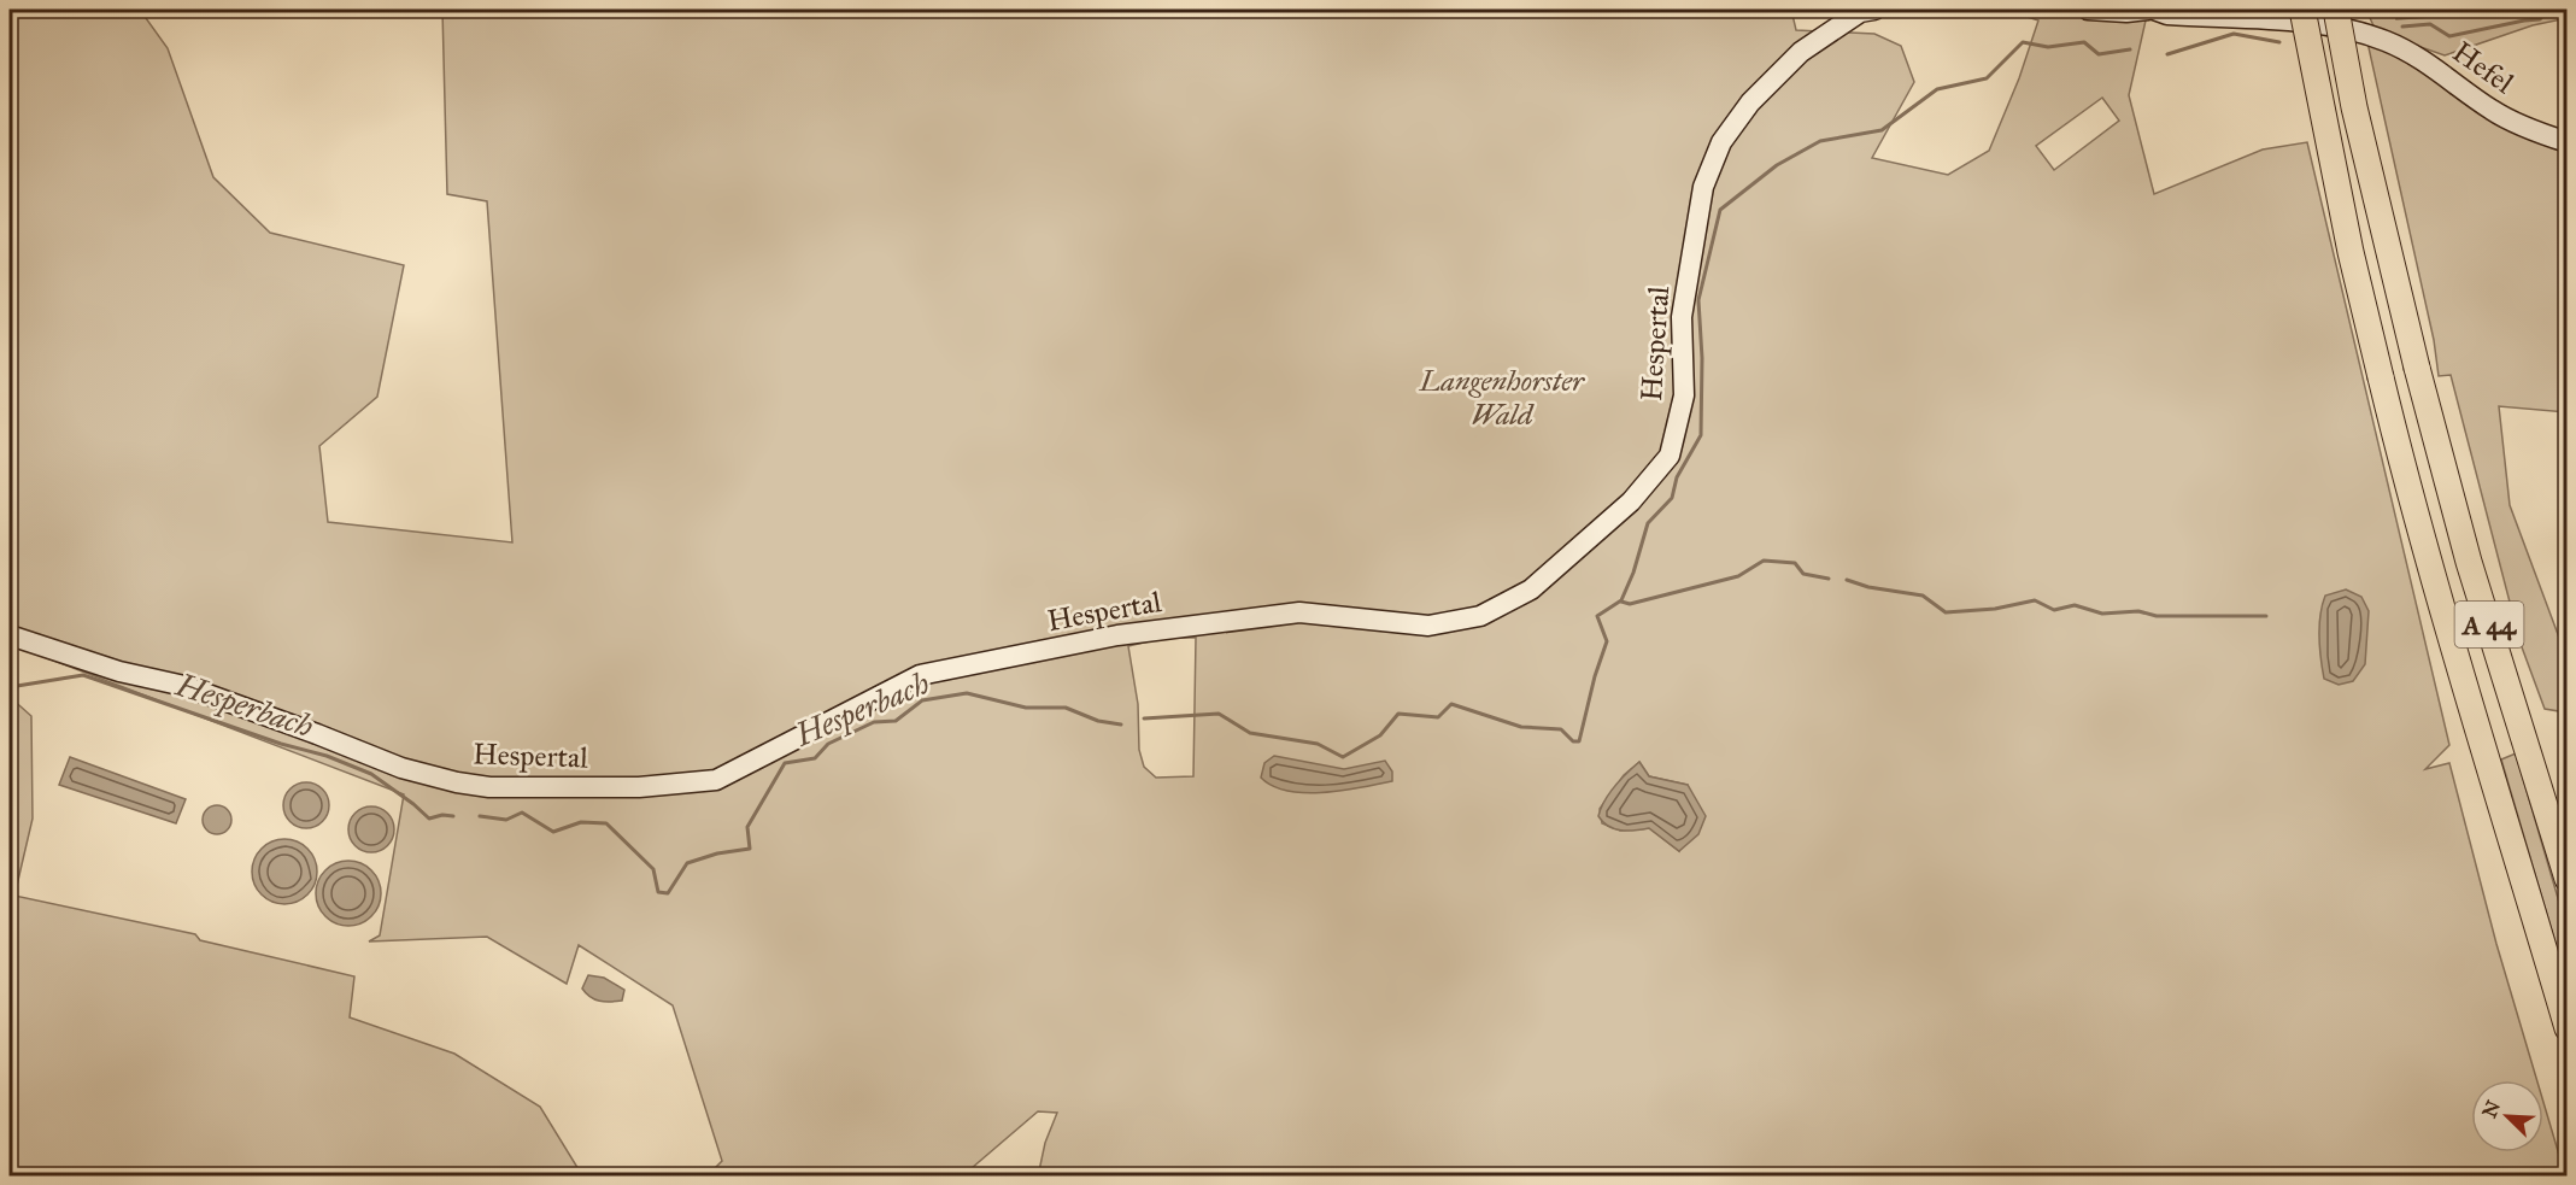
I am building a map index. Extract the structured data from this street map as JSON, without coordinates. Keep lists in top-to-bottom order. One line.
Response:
{"streets":{"highway":["A 44"],"main road":["Hefel","Hespertal"]},"water":["Hesperbach"],"parks":["Langenhorster Wald"],"north":"top left"}
